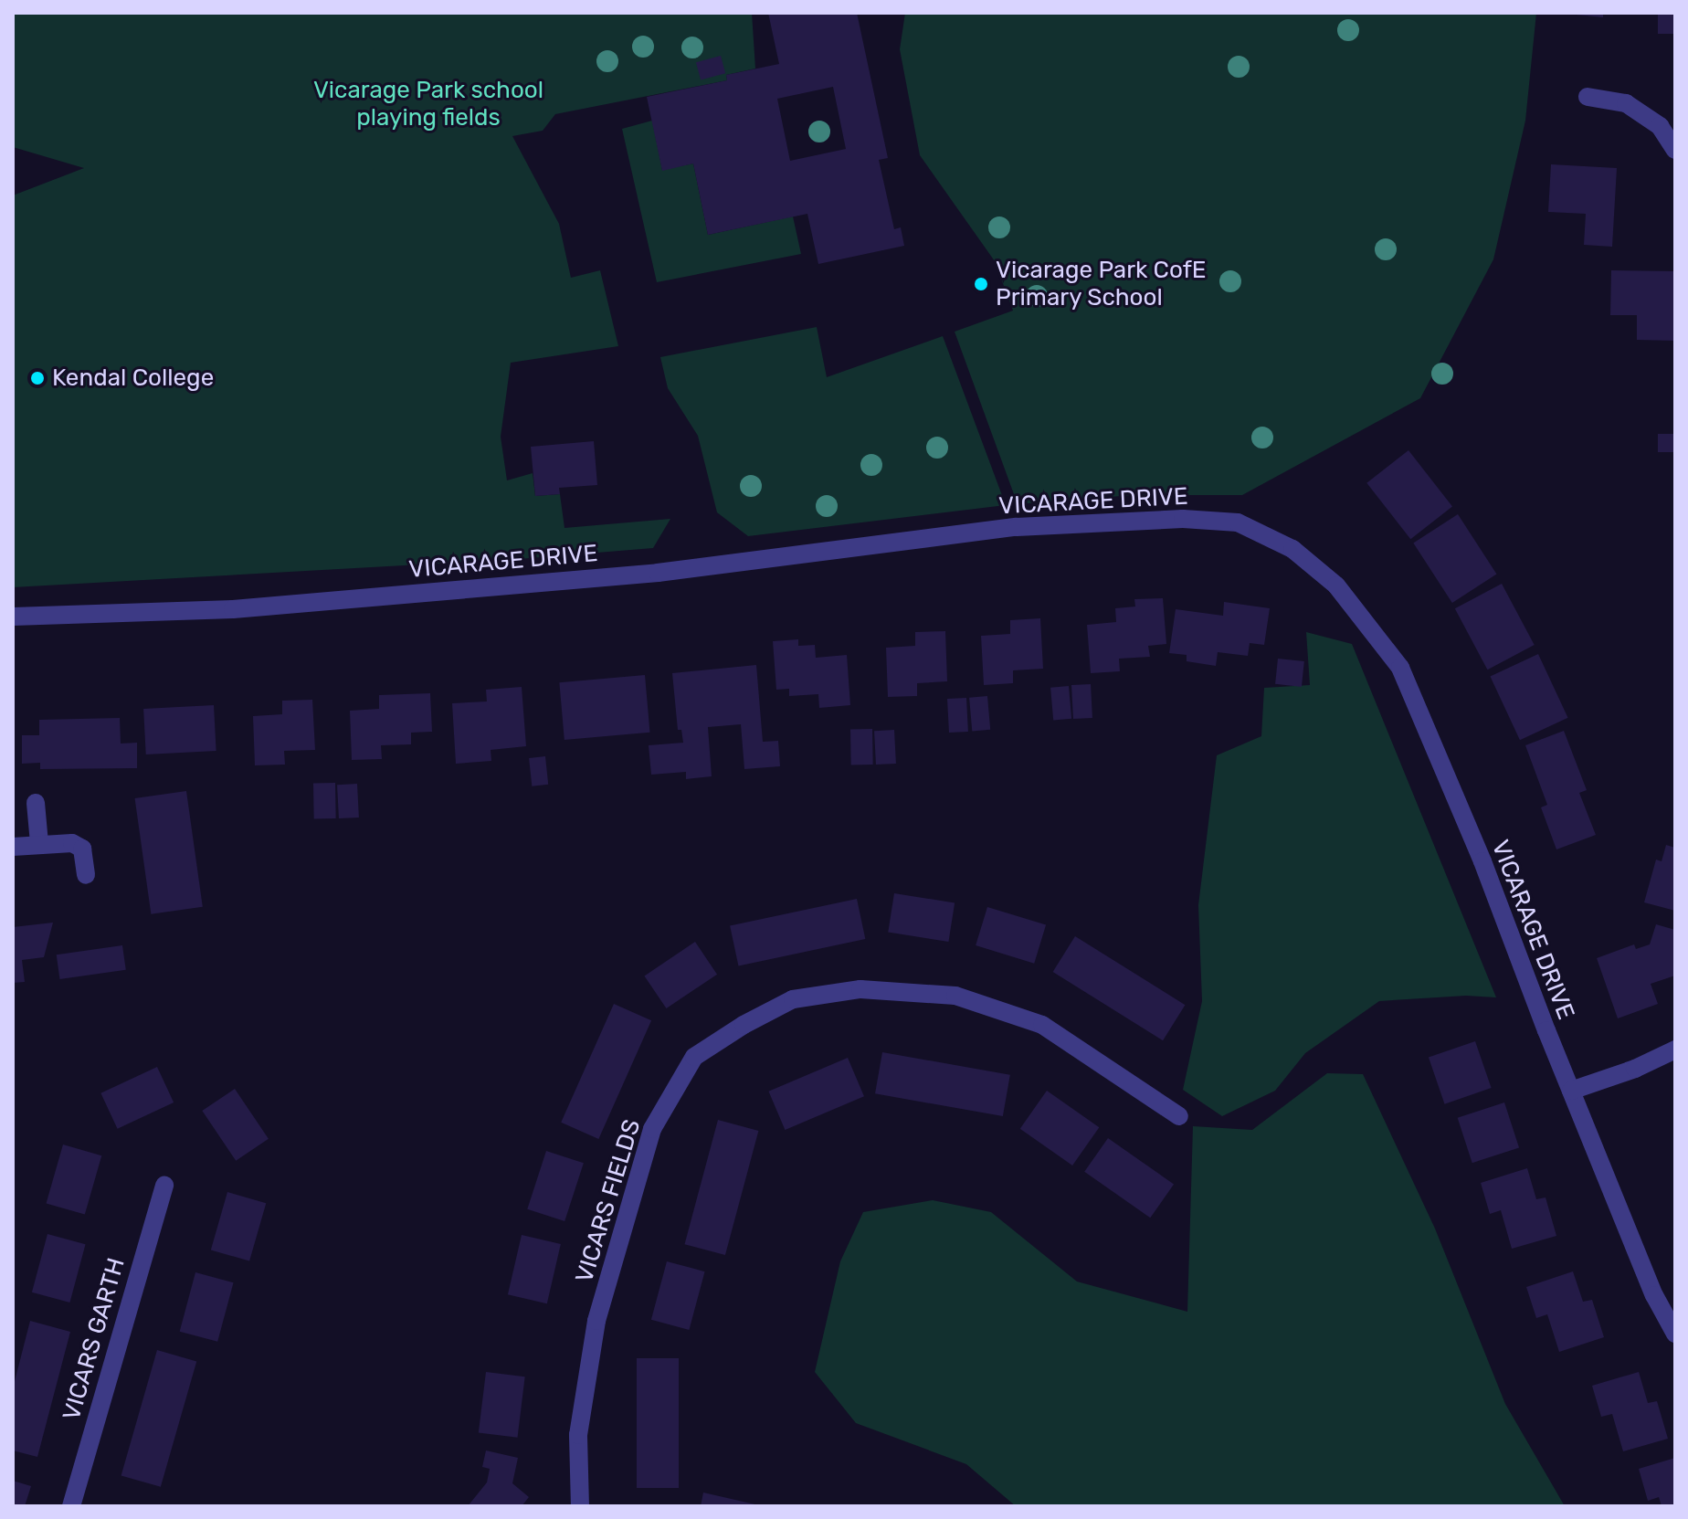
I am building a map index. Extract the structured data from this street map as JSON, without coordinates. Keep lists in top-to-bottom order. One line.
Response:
{"streets":{"street":["VICARAGE DRIVE","VICARS FIELDS","VICARS GARTH"]},"parks":["Vicarage Park school playing fields"],"places":["Vicarage Park CofE Primary School","Kendal College"]}
